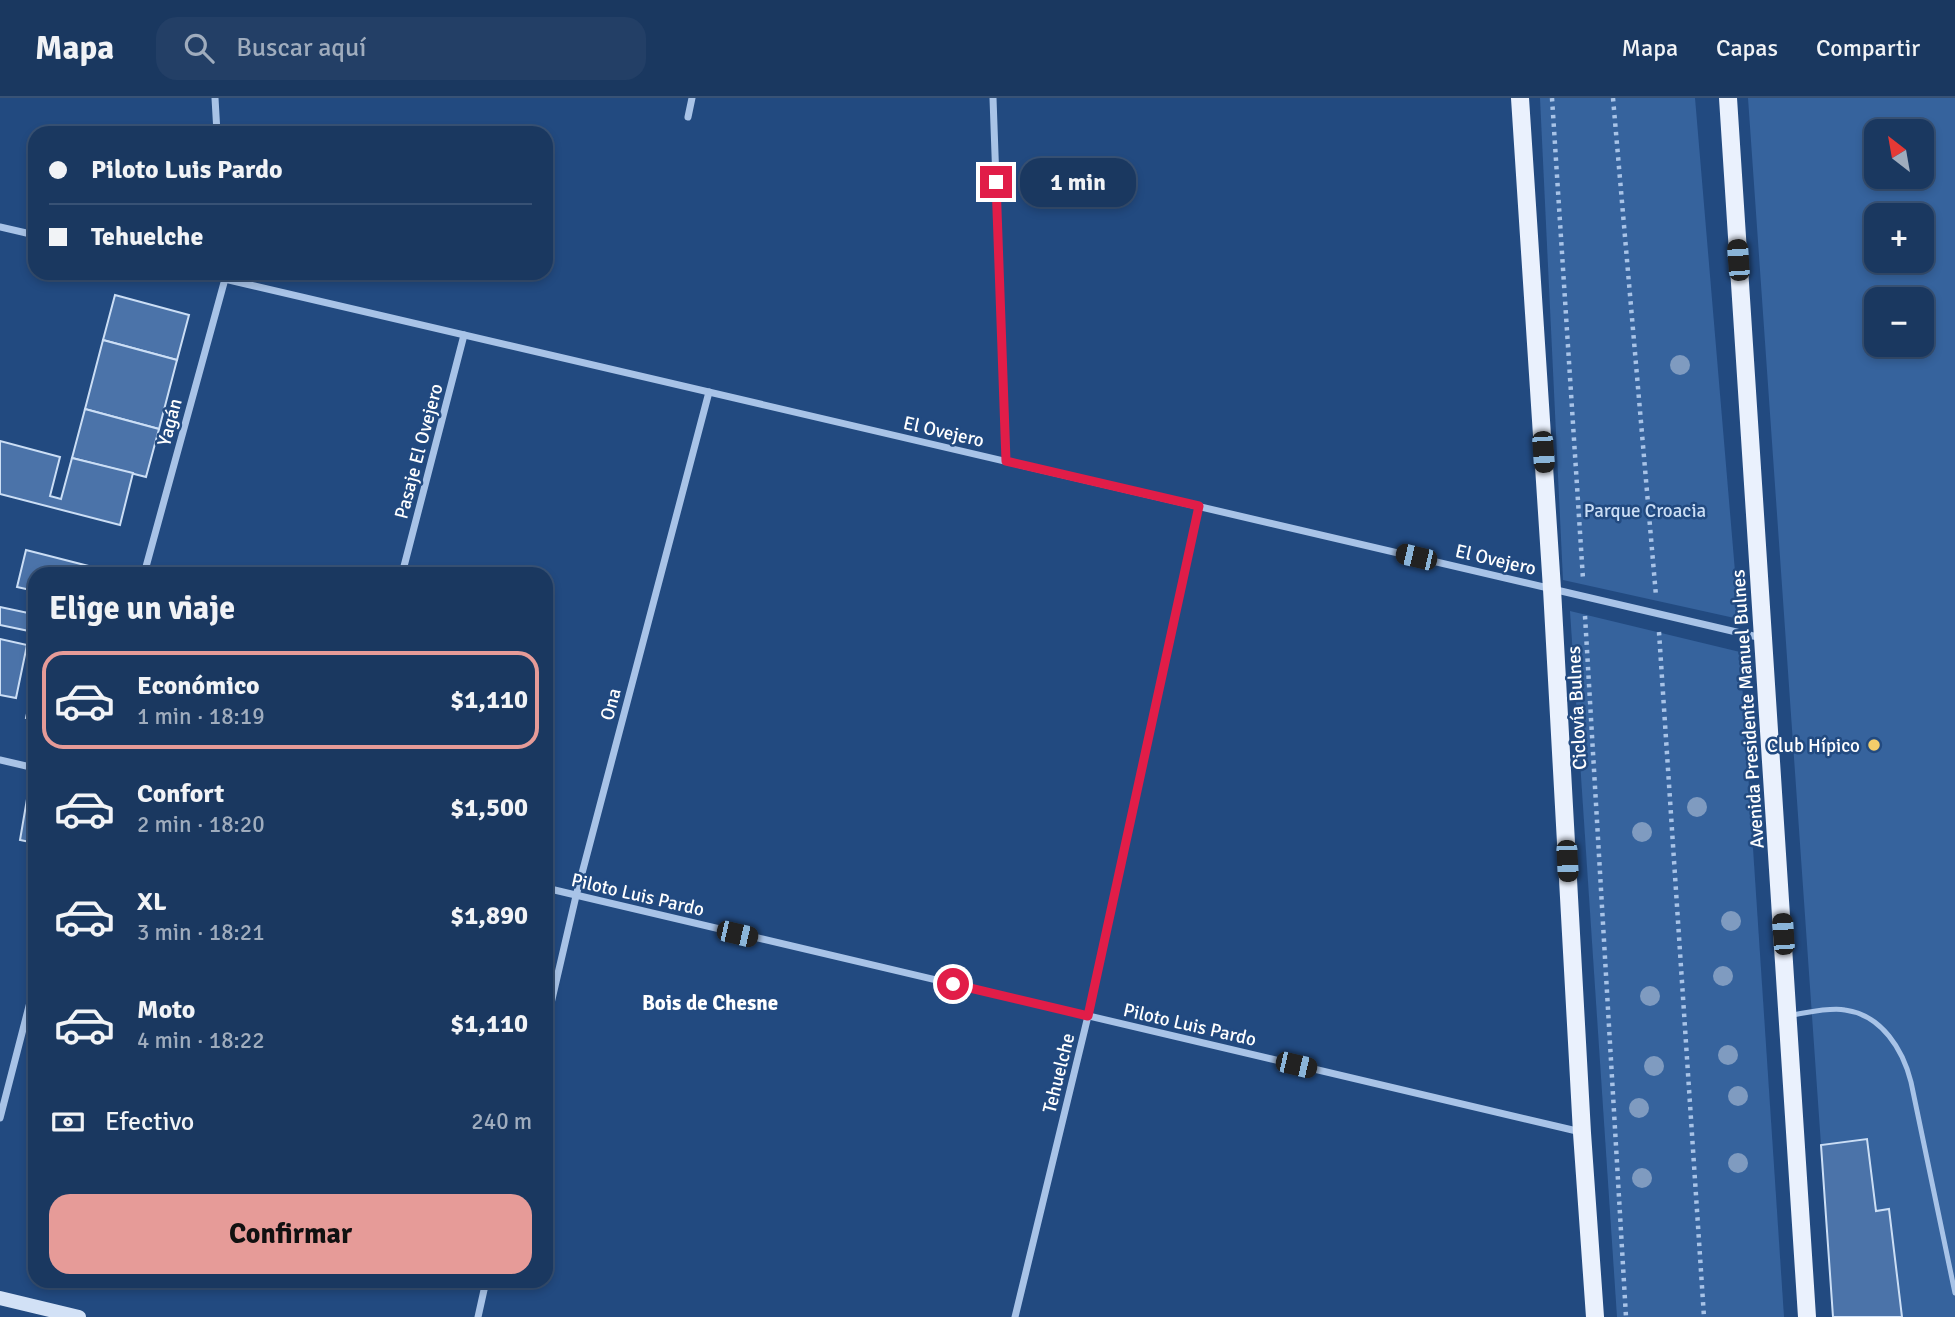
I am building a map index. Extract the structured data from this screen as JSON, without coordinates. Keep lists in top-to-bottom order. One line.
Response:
{"streets":{"main road":["Avenida Presidente Manuel Bulnes"],"street":["Yagán","El Ovejero","Pasaje El Ovejero","Ona","Piloto Luis Pardo","Tehuelche"],"path":["Ciclovía Bulnes"]},"crossings":[["El Ovejero","Pasaje El Ovejero"],["El Ovejero","Ona"],["El Ovejero","Ciclovía Bulnes"],["El Ovejero","Avenida Presidente Manuel Bulnes"],["El Ovejero","Tehuelche"],["Ona","Piloto Luis Pardo"],["Piloto Luis Pardo","Tehuelche"]],"districts":["Bois de Chesne"],"parks":["Parque Croacia"],"places":["Club Hípico"],"north":"top left","page":{"header":"Mapa","search":"Buscar aquí","nav":["Mapa","Capas","Compartir"],"map_buttons":["+","−"],"banner":["Piloto Luis Pardo","Tehuelche"],"bubble":"1 min","heading":"Elige un viaje","list":[{"name":"Económico","note":"1 min · 18:19","value":"$1,110"},{"name":"Confort","note":"2 min · 18:20","value":"$1,500"},{"name":"XL","note":"3 min · 18:21","value":"$1,890"},{"name":"Moto","note":"4 min · 18:22","value":"$1,110"}],"pay":["Efectivo","240 m"],"buttons":"Confirmar"}}
